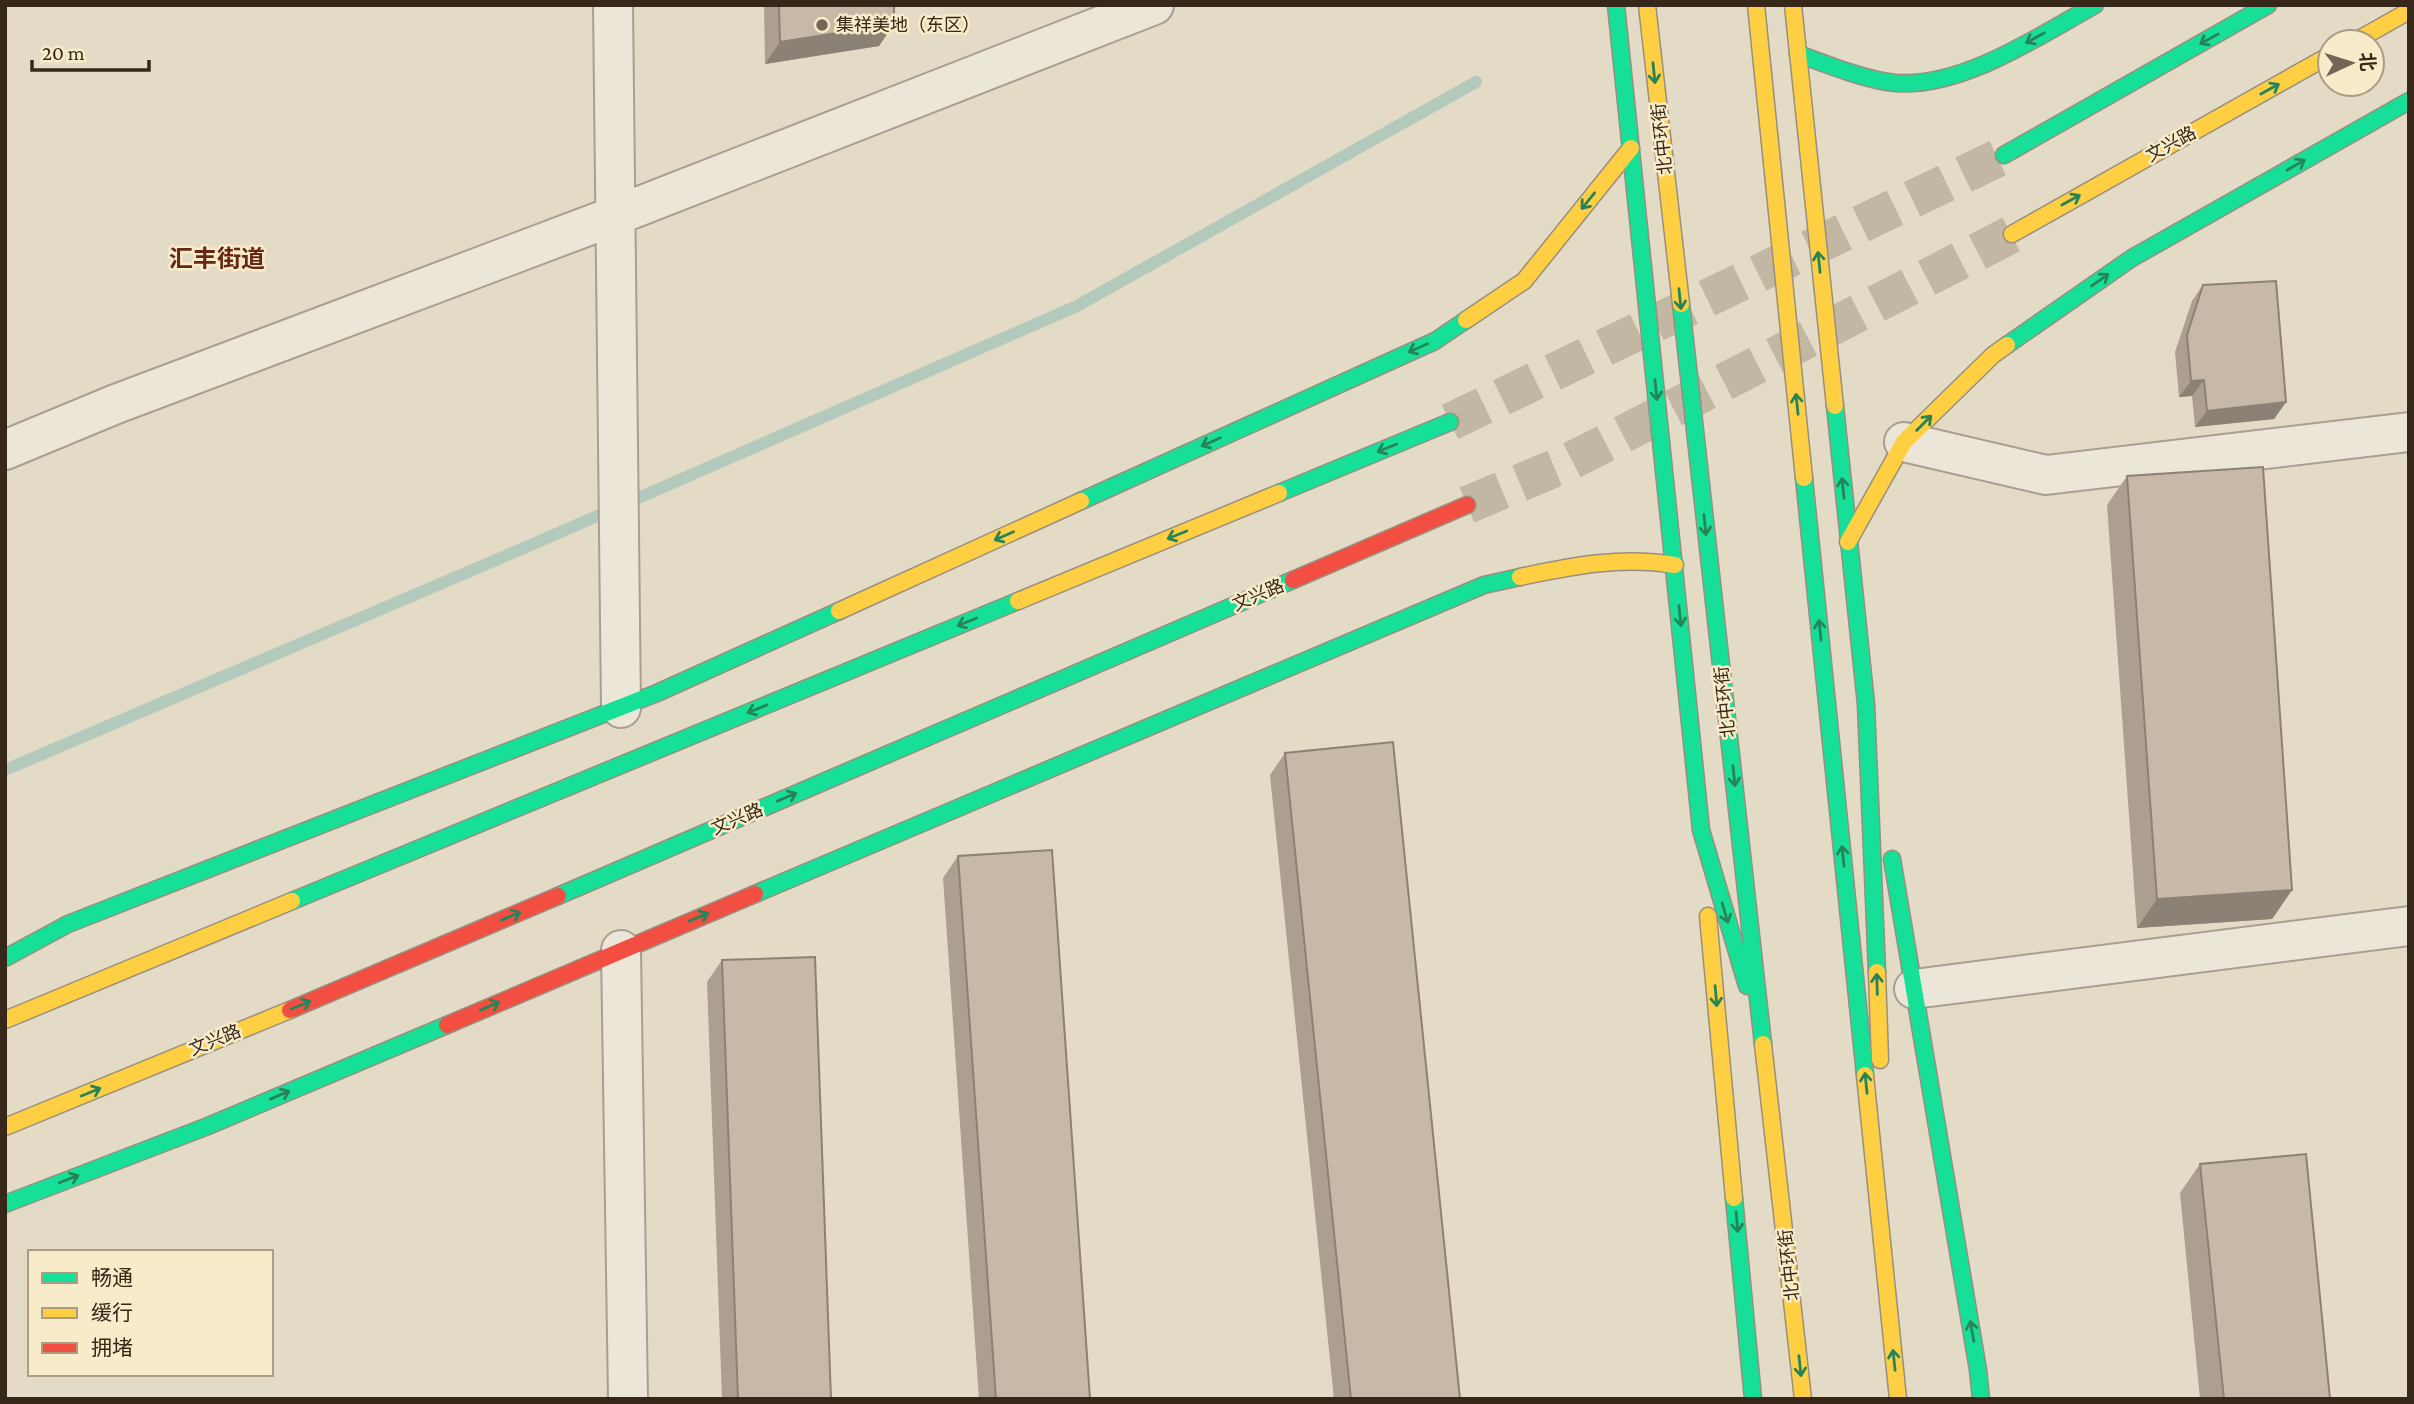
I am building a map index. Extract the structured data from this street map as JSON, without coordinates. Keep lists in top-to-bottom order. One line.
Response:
{"streets":{"main road":["北中环街","文兴路"]},"districts":["汇丰街道"],"places":["集祥美地（东区）"],"legend":["畅通","缓行","拥堵"],"scale_bar":"20 m","north":"right"}
